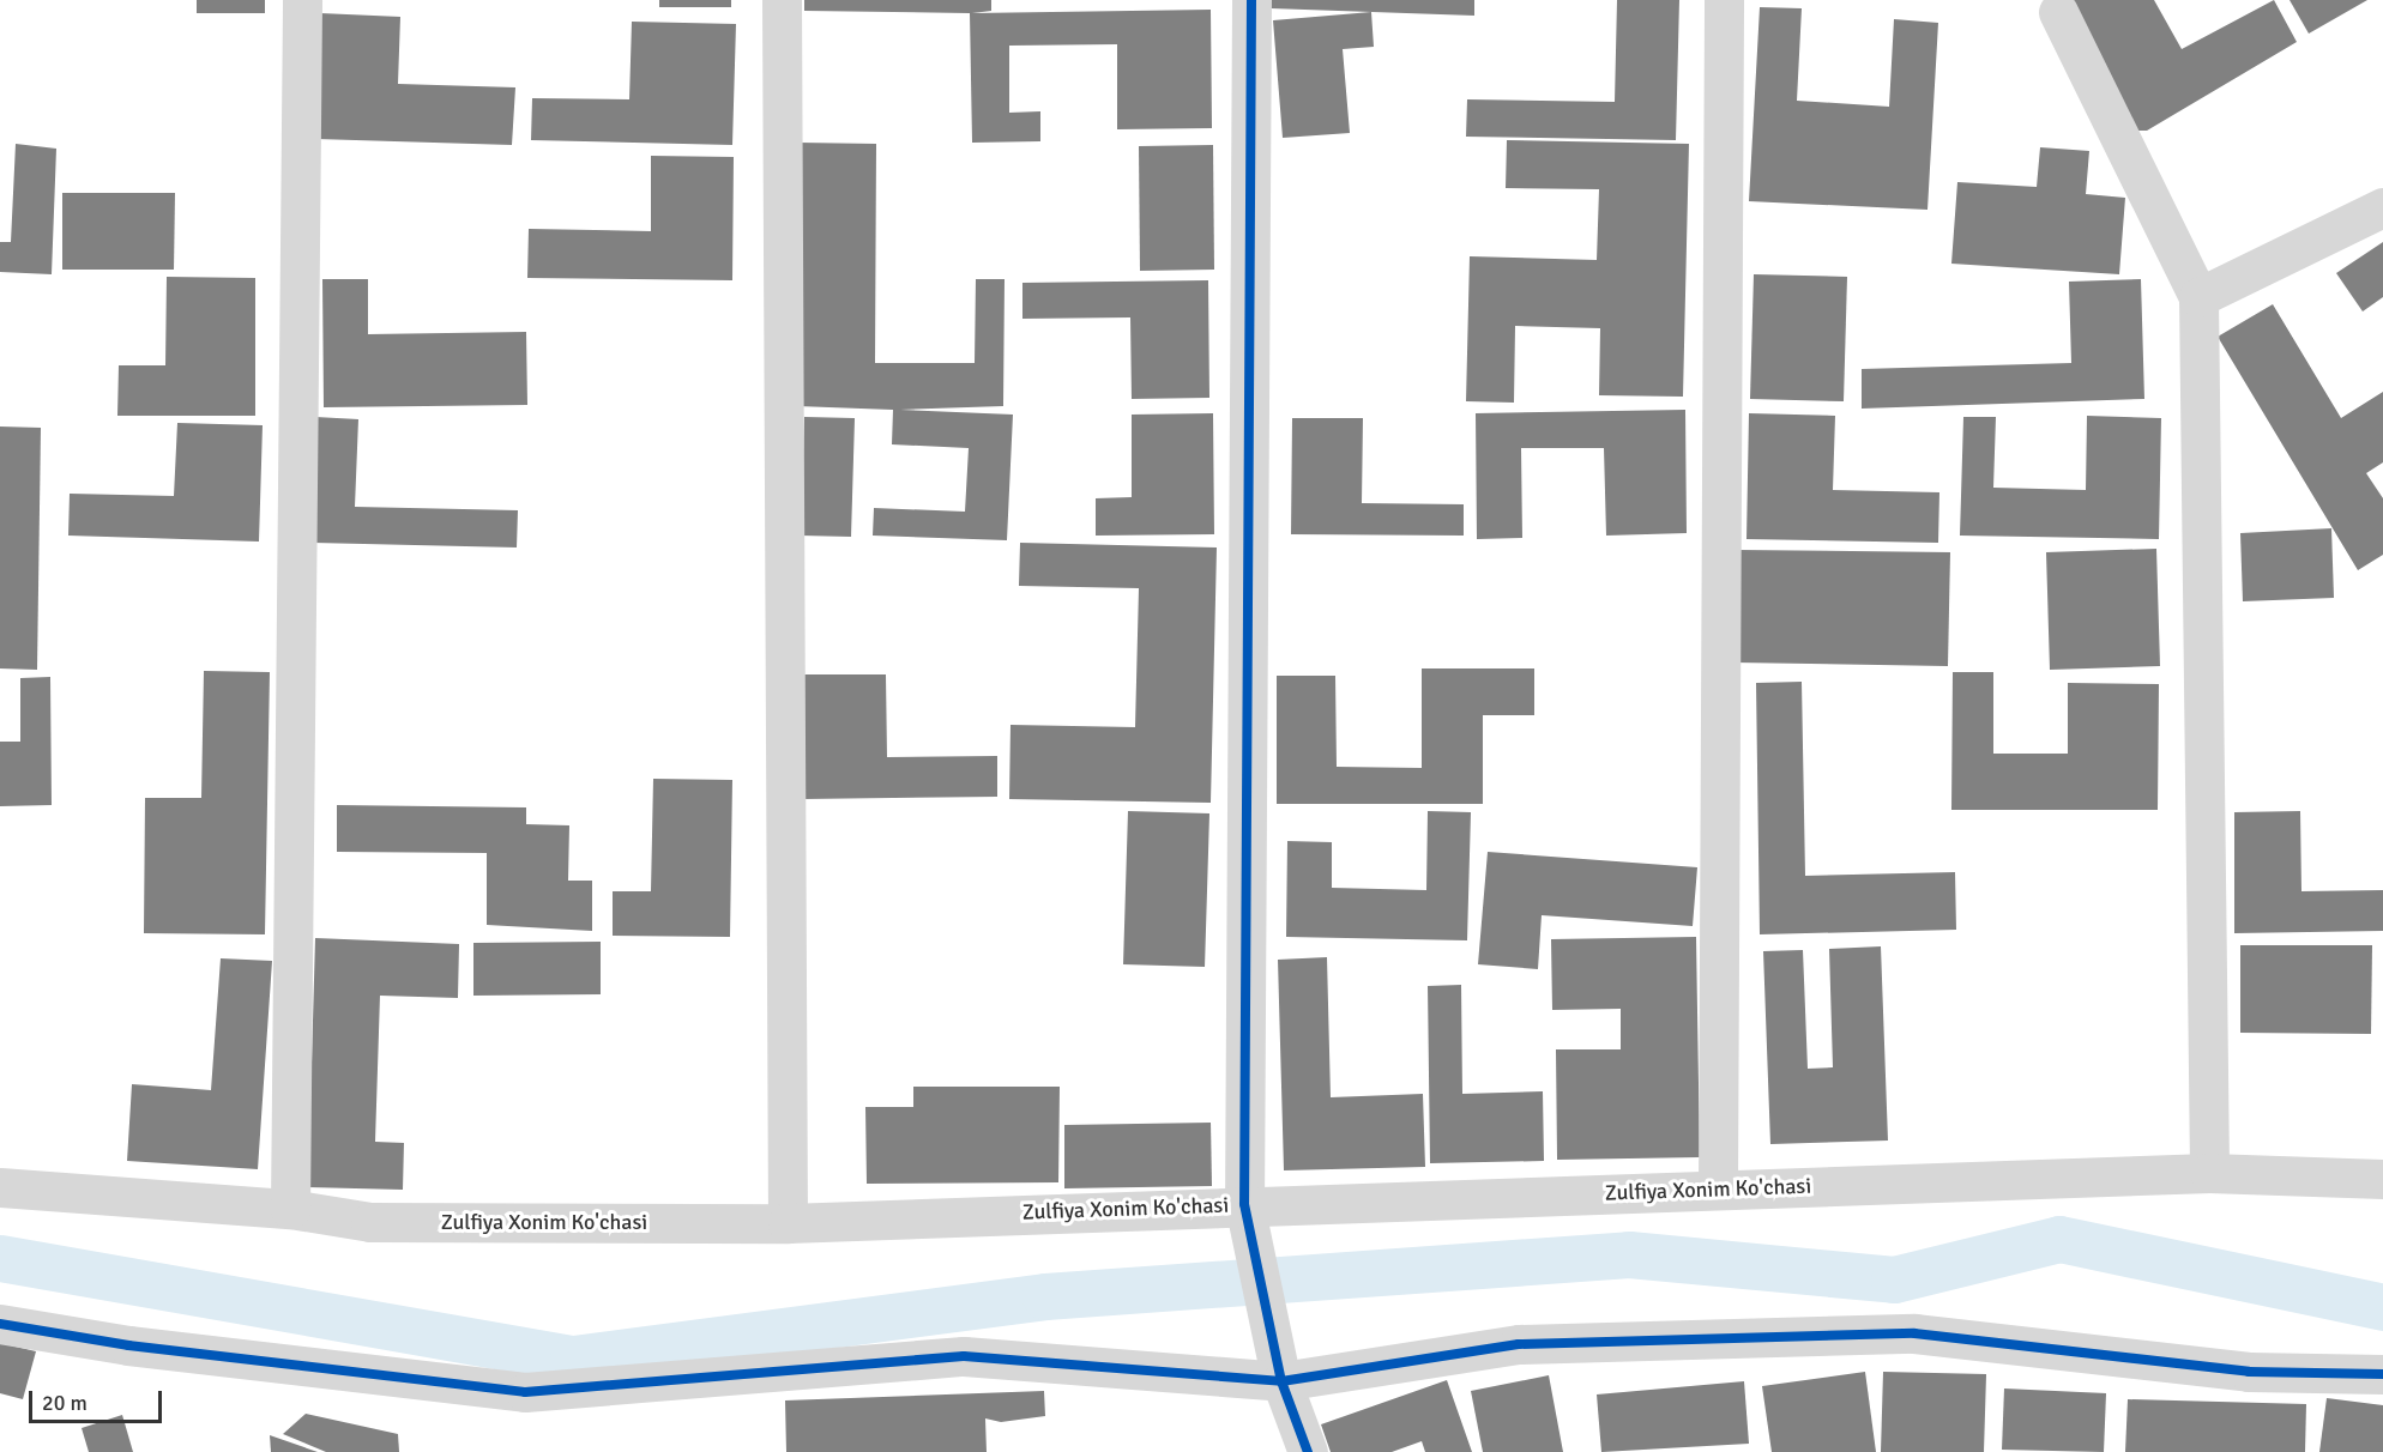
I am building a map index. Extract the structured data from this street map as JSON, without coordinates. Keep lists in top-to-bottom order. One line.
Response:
{"streets":{"street":["Zulfiya Xonim Ko'chasi"]},"scale_bar":"20 m"}
